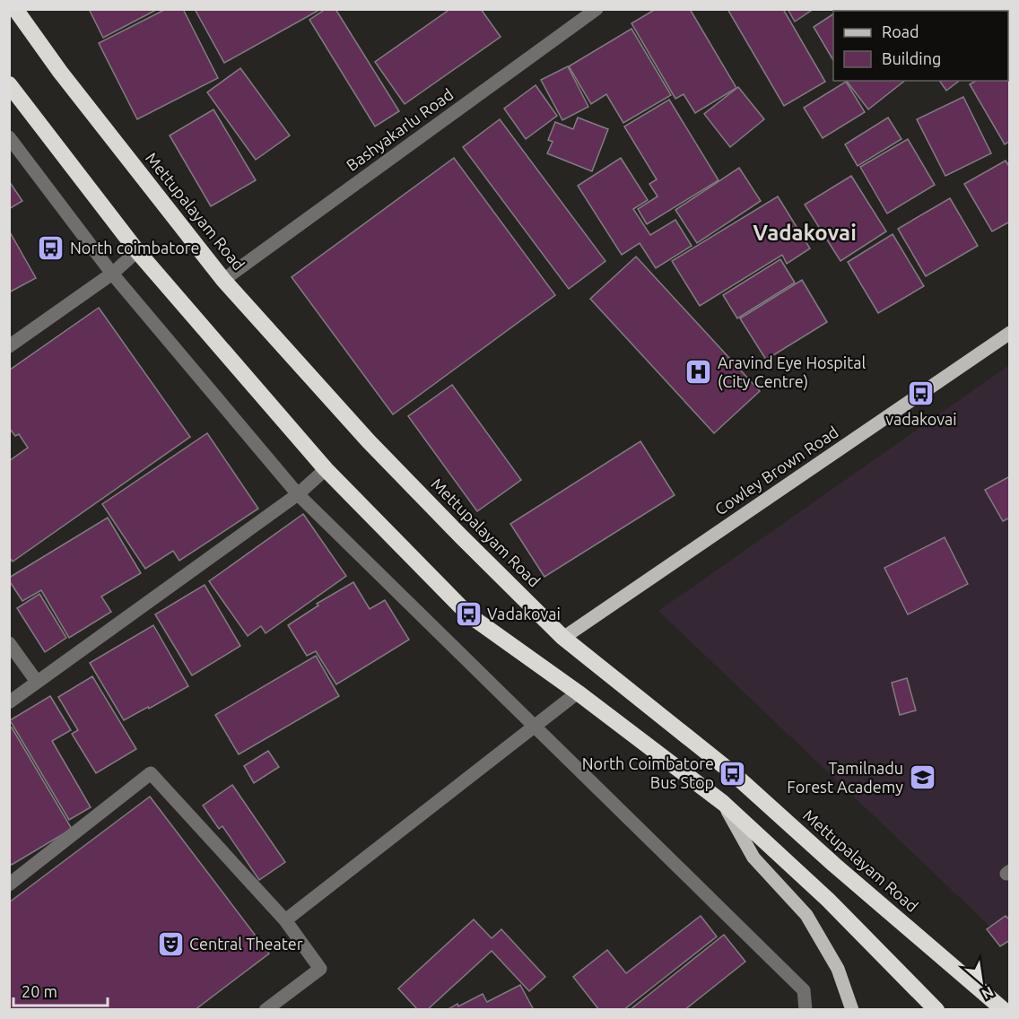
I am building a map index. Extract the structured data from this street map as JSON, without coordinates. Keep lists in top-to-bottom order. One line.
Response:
{"streets":{"highway":["Mettupalayam Road"],"main road":["Cowley Brown Road"],"street":["Bashyakarlu Road"]},"crossings":[["Bashyakarlu Road","Mettupalayam Road"],["Mettupalayam Road","Cowley Brown Road"]],"districts":["Vadakovai"],"places":{"bus stop":["North coimbatore","vadakovai","Vadakovai","North Coimbatore Bus Stop"],"hospital":["Aravind Eye Hospital (City Centre)"],"school or university":["Tamilnadu Forest Academy"],"theatre":["Central Theater"]},"legend":["Road","Building"],"scale_bar":"20 m","north":"bottom right"}
